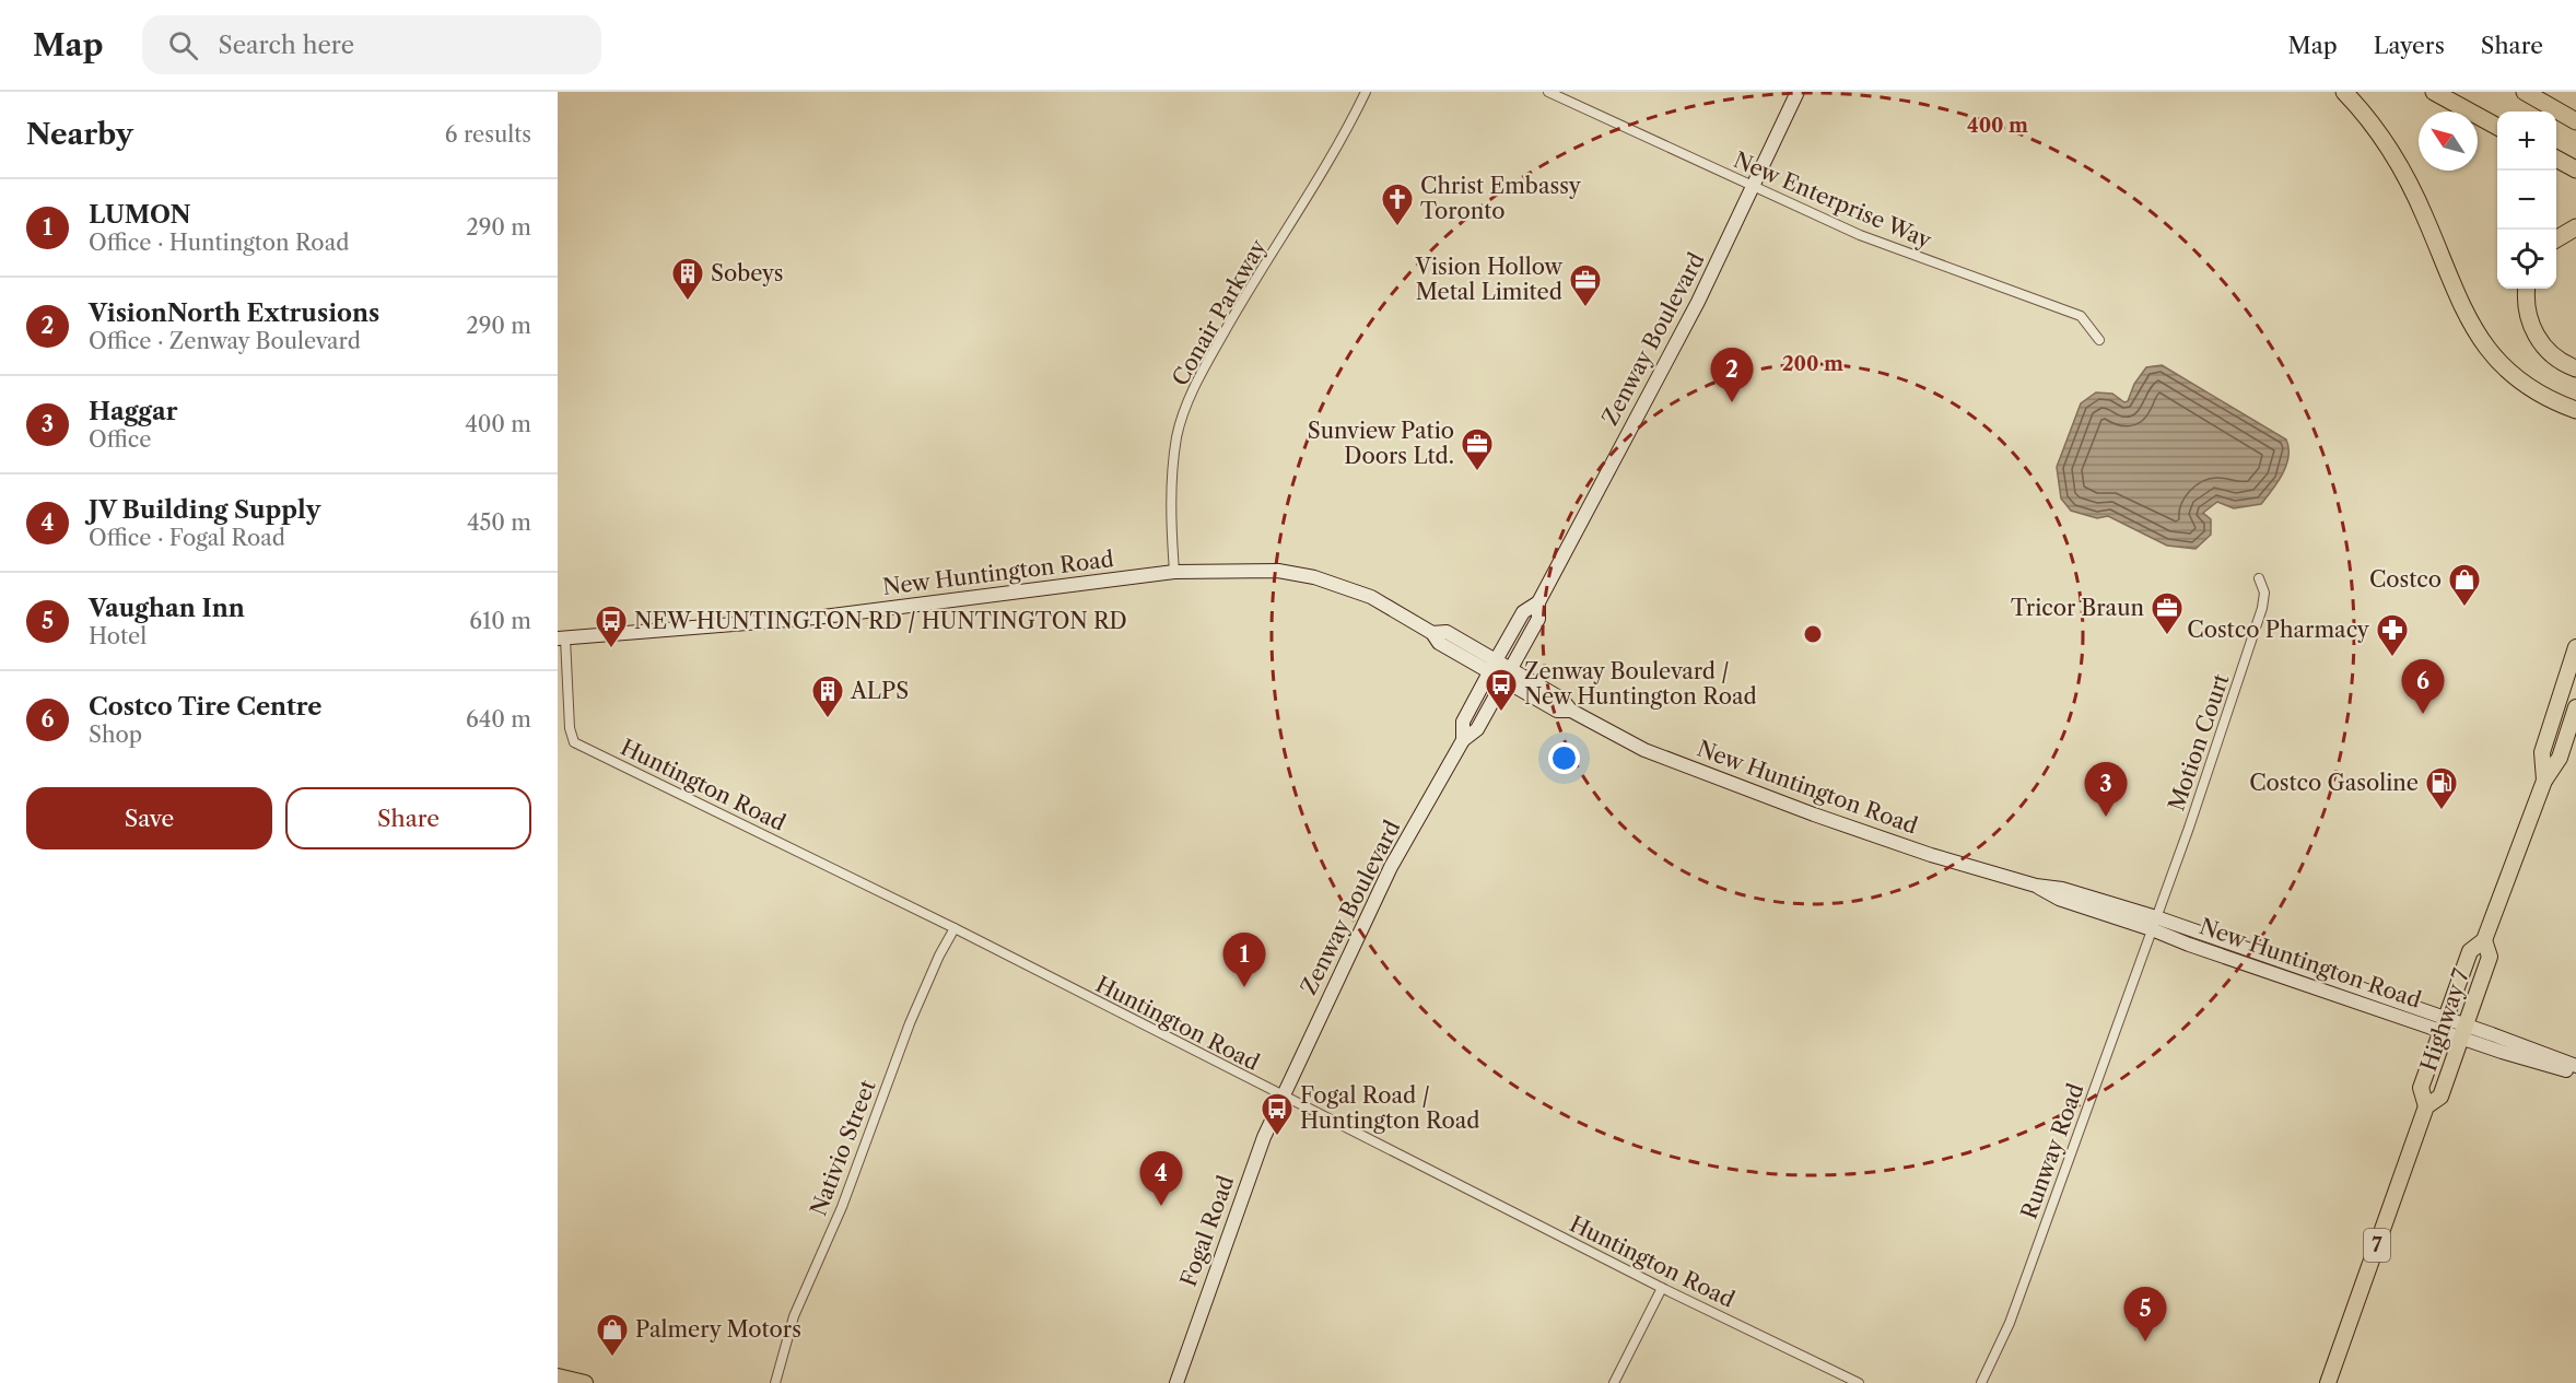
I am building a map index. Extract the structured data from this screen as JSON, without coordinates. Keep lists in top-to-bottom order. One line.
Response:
{"streets":{"main road":["Highway 7","7"],"street":["New Enterprise Way","Conair Parkway","Zenway Boulevard","New Huntington Road","Motion Court","Huntington Road","Nativio Street","Runway Road","Fogal Road"]},"crossings":[["New Enterprise Way","Zenway Boulevard"],["Conair Parkway","New Huntington Road"],["Zenway Boulevard","New Huntington Road"],["Zenway Boulevard","Huntington Road"],["Zenway Boulevard","Fogal Road"],["New Huntington Road","Motion Court"],["New Huntington Road","Huntington Road"],["New Huntington Road","Highway 7"],["New Huntington Road","Runway Road"],["Motion Court","Runway Road"],["Huntington Road","Nativio Street"],["Huntington Road","Fogal Road"]],"places":{"church":["Christ Embassy Toronto"],"building":["Sobeys","ALPS"],"office":["Vision Hollow Metal Limited","Sunview Patio Doors Ltd.","Tricor Braun"],"shop":["Costco","Palmery Motors"],"bus stop":["NEW HUNTINGTON RD / HUNTINGTON RD","Zenway Boulevard / New Huntington Road","Fogal Road / Huntington Road"],"pharmacy":["Costco Pharmacy"],"fuel station":["Costco Gasoline"]},"north":"top left","page":{"header":"Map","search":"Search here","nav":["Map","Layers","Share"],"heading":["Nearby","6 results"],"map_buttons":["+","−"],"list":[{"mark":"1","name":"LUMON","note":"Office · Huntington Road","value":"290 m"},{"mark":"2","name":"VisionNorth Extrusions","note":"Office · Zenway Boulevard","value":"290 m"},{"mark":"3","name":"Haggar","note":"Office","value":"400 m"},{"mark":"4","name":"JV Building Supply","note":"Office · Fogal Road","value":"450 m"},{"mark":"5","name":"Vaughan Inn","note":"Hotel","value":"610 m"},{"mark":"6","name":"Costco Tire Centre","note":"Shop","value":"640 m"}],"pins":["2","6","3","1","4","5"],"buttons":["Save","Share"]},"rings":["400 m","200 m"]}
